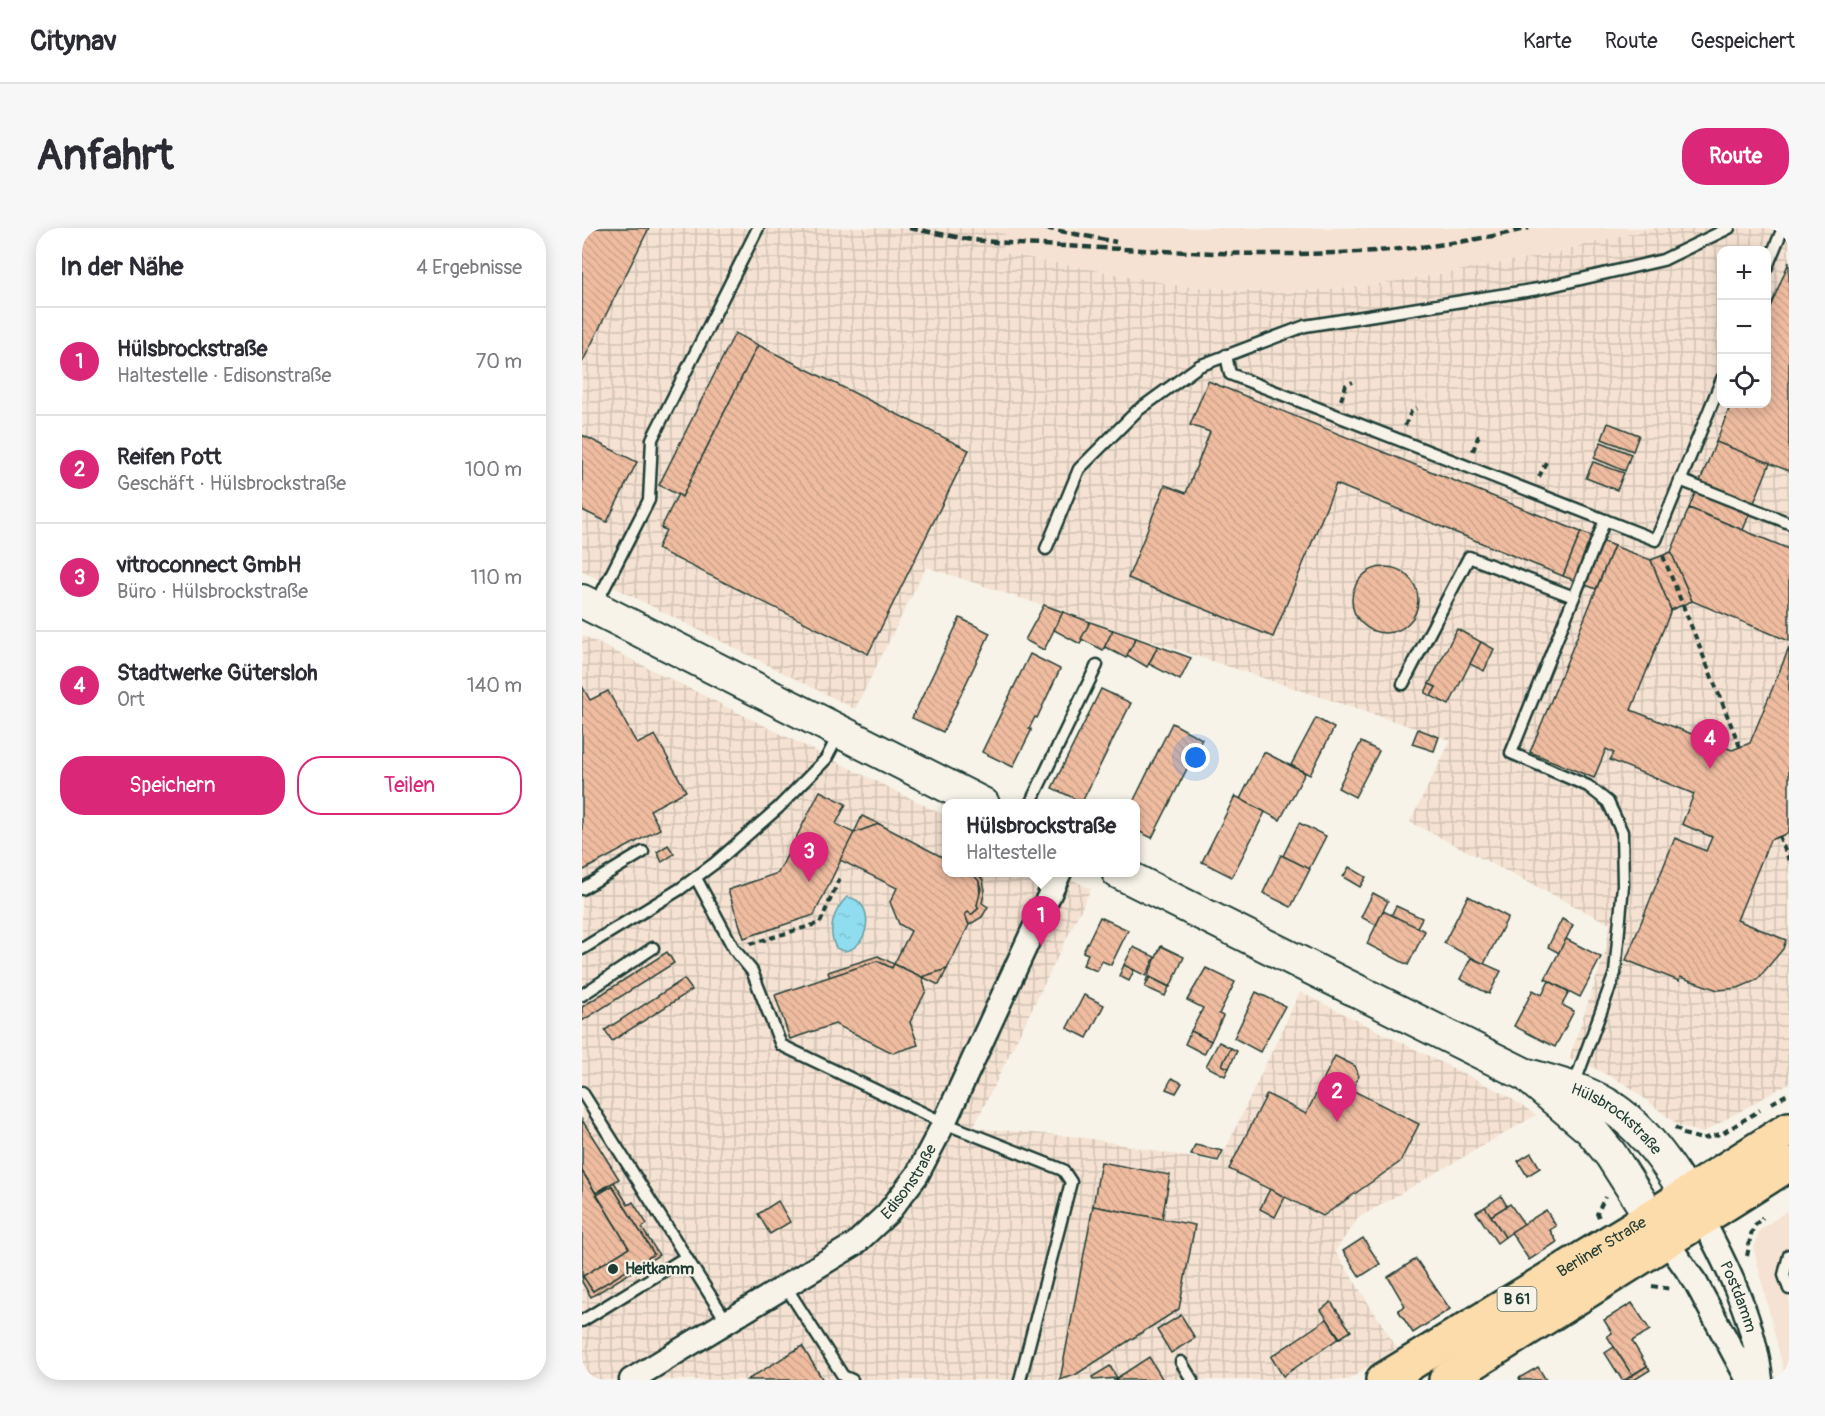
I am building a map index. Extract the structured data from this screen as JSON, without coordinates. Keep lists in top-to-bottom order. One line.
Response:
{"streets":{"main road":["Berliner Straße","B 61"],"street":["Hülsbrockstraße","Edisonstraße","Postdamm"]},"crossings":[["Hülsbrockstraße","Berliner Straße"],["Hülsbrockstraße","Postdamm"],["Berliner Straße","Postdamm"]],"places":["Heitkamm"],"page":{"header":"Citynav","nav":["Karte","Route","Gespeichert"],"buttons":["Route",["Speichern","Teilen"]],"title":"Anfahrt","heading":["In der Nähe","4 Ergebnisse"],"map_buttons":["+","−"],"list":[{"mark":"1","name":"Hülsbrockstraße","note":"Haltestelle · Edisonstraße","value":"70 m"},{"mark":"2","name":"Reifen Pott","note":"Geschäft · Hülsbrockstraße","value":"100 m"},{"mark":"3","name":"vitroconnect GmbH","note":"Büro · Hülsbrockstraße","value":"110 m"},{"mark":"4","name":"Stadtwerke Gütersloh","note":"Ort","value":"140 m"}],"pins":["4","3","1","2"],"popup":["Hülsbrockstraße","Haltestelle"]}}
